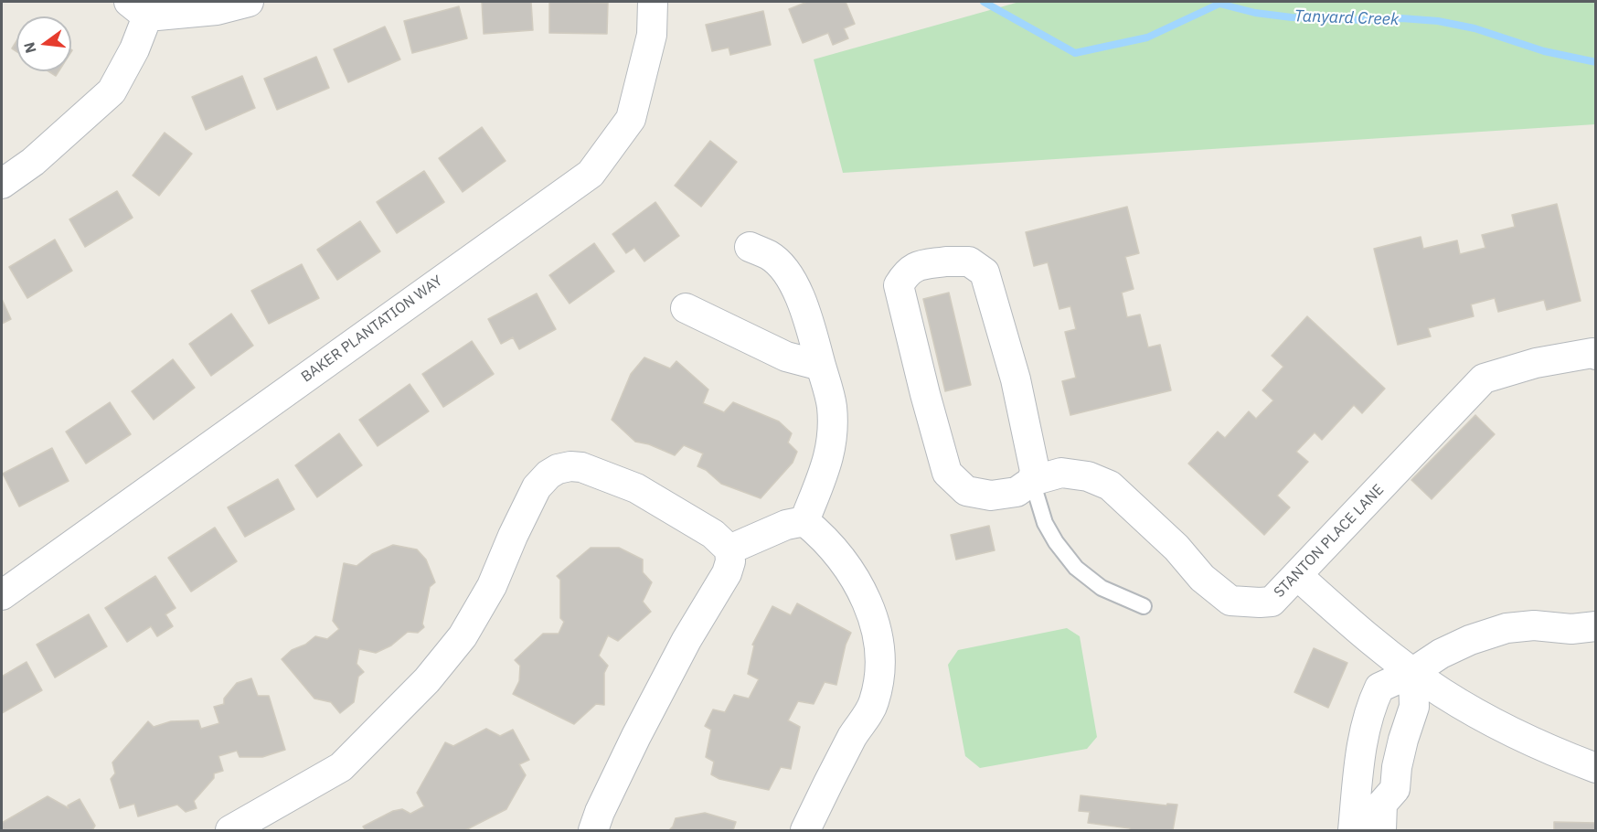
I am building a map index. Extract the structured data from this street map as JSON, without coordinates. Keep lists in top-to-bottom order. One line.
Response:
{"streets":{"street":["BAKER PLANTATION WAY","STANTON PLACE LANE"]},"water":["Tanyard Creek"],"north":"left"}
